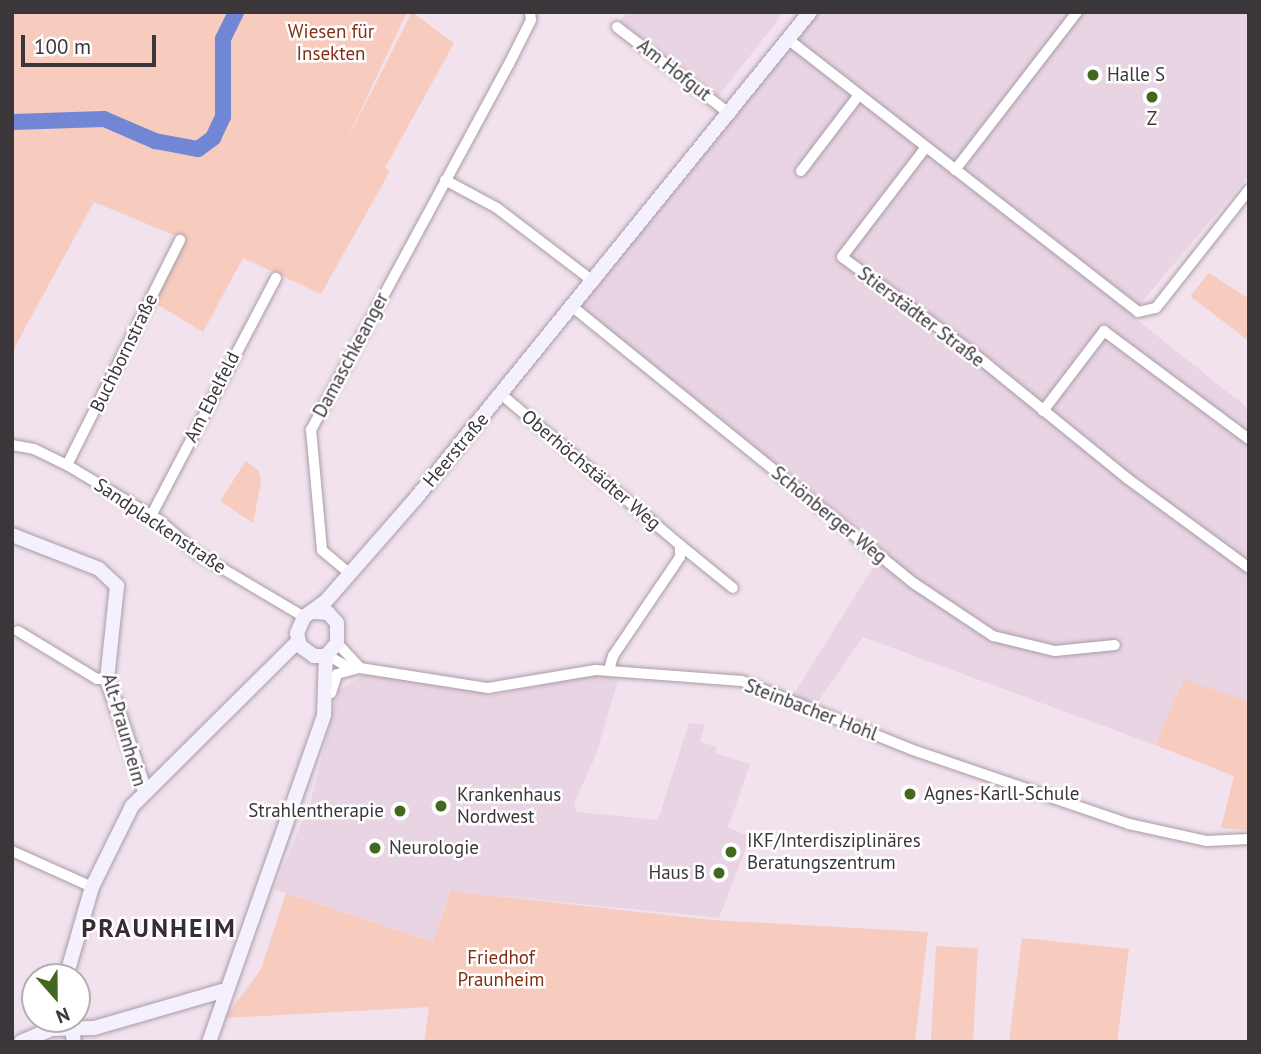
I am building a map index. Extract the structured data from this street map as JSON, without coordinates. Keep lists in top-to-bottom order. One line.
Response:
{"streets":{"main road":["Heerstraße","Alt-Praunheim"],"street":["Am Hofgut","Stierstädter Straße","Buchbornstraße","Damaschkeanger","Am Ebelfeld","Oberhöchstädter Weg","Schönberger Weg","Sandplackenstraße","Steinbacher Hohl"]},"crossings":[["Am Hofgut","Heerstraße"],["Buchbornstraße","Sandplackenstraße"],["Damaschkeanger","Heerstraße"],["Am Ebelfeld","Sandplackenstraße"],["Heerstraße","Oberhöchstädter Weg"],["Heerstraße","Schönberger Weg"],["Heerstraße","Sandplackenstraße"],["Heerstraße","Steinbacher Hohl"],["Sandplackenstraße","Steinbacher Hohl"]],"districts":["PRAUNHEIM"],"parks":["Wiesen für Insekten","Friedhof Praunheim"],"places":["Halle S","Z","Agnes-Karll-Schule","Krankenhaus Nordwest","Strahlentherapie","Neurologie","IKF/Interdisziplinäres Beratungszentrum","Haus B"],"scale_bar":"100 m","north":"bottom"}
